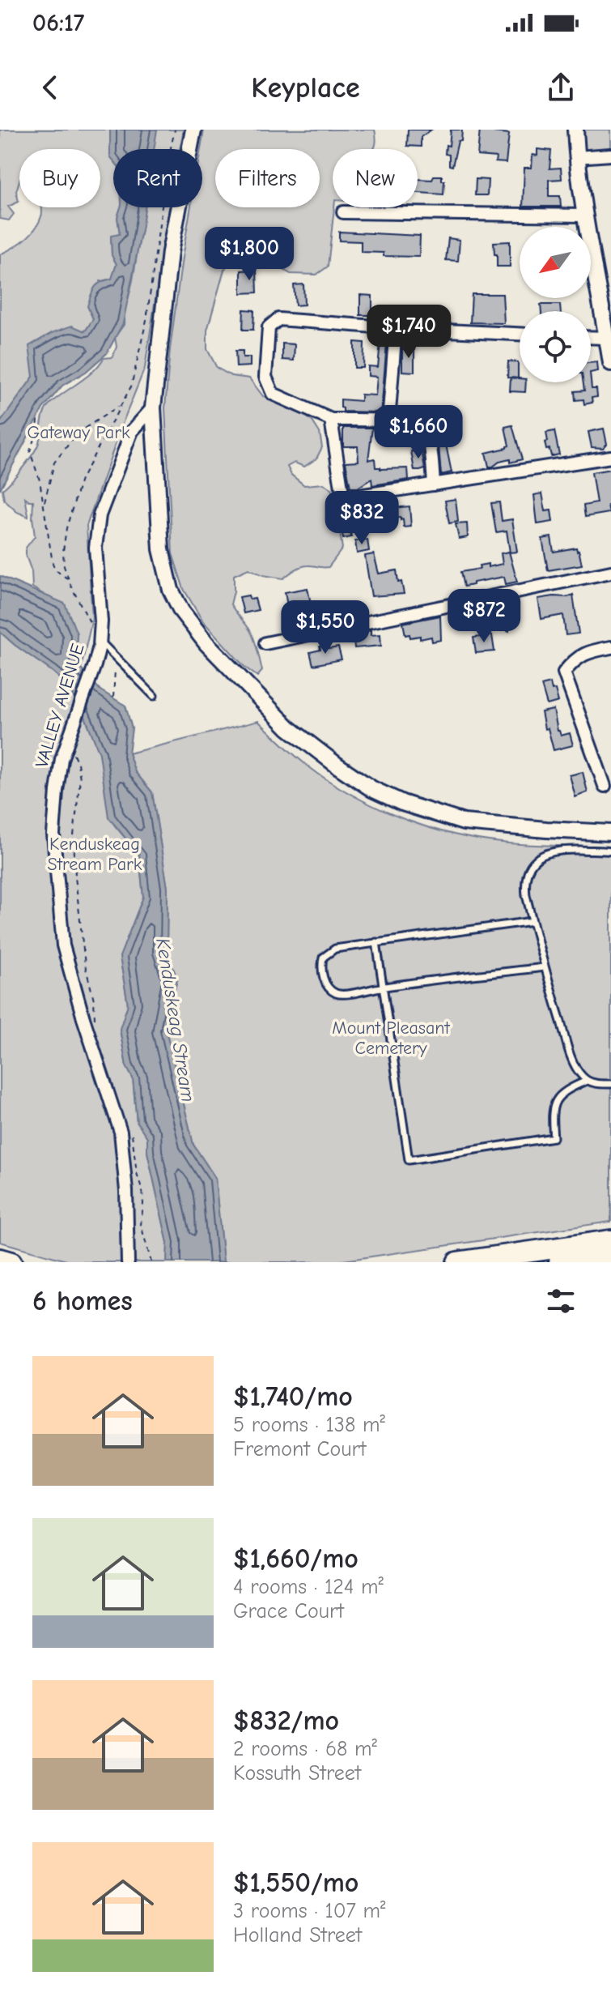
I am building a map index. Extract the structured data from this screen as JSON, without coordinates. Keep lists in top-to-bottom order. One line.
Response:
{"streets":{"street":["VALLEY AVENUE"]},"water":["Kenduskeag Stream"],"parks":["Gateway Park","Kenduskeag Stream Park","Mount Pleasant Cemetery"],"north":"bottom left","page":{"status":"06:17","header":"Keyplace","chip":["Buy","Rent","Filters","New"],"price":["$1,800","$1,740","$1,660","$832","$872","$1,550"],"heading":"6 homes","list":[{"name":"$1,740/mo","note":"5 rooms · 138 m² · Fremont Court"},{"name":"$1,660/mo","note":"4 rooms · 124 m² · Grace Court"},{"name":"$832/mo","note":"2 rooms · 68 m² · Kossuth Street"},{"name":"$1,550/mo","note":"3 rooms · 107 m² · Holland Street"}]}}
